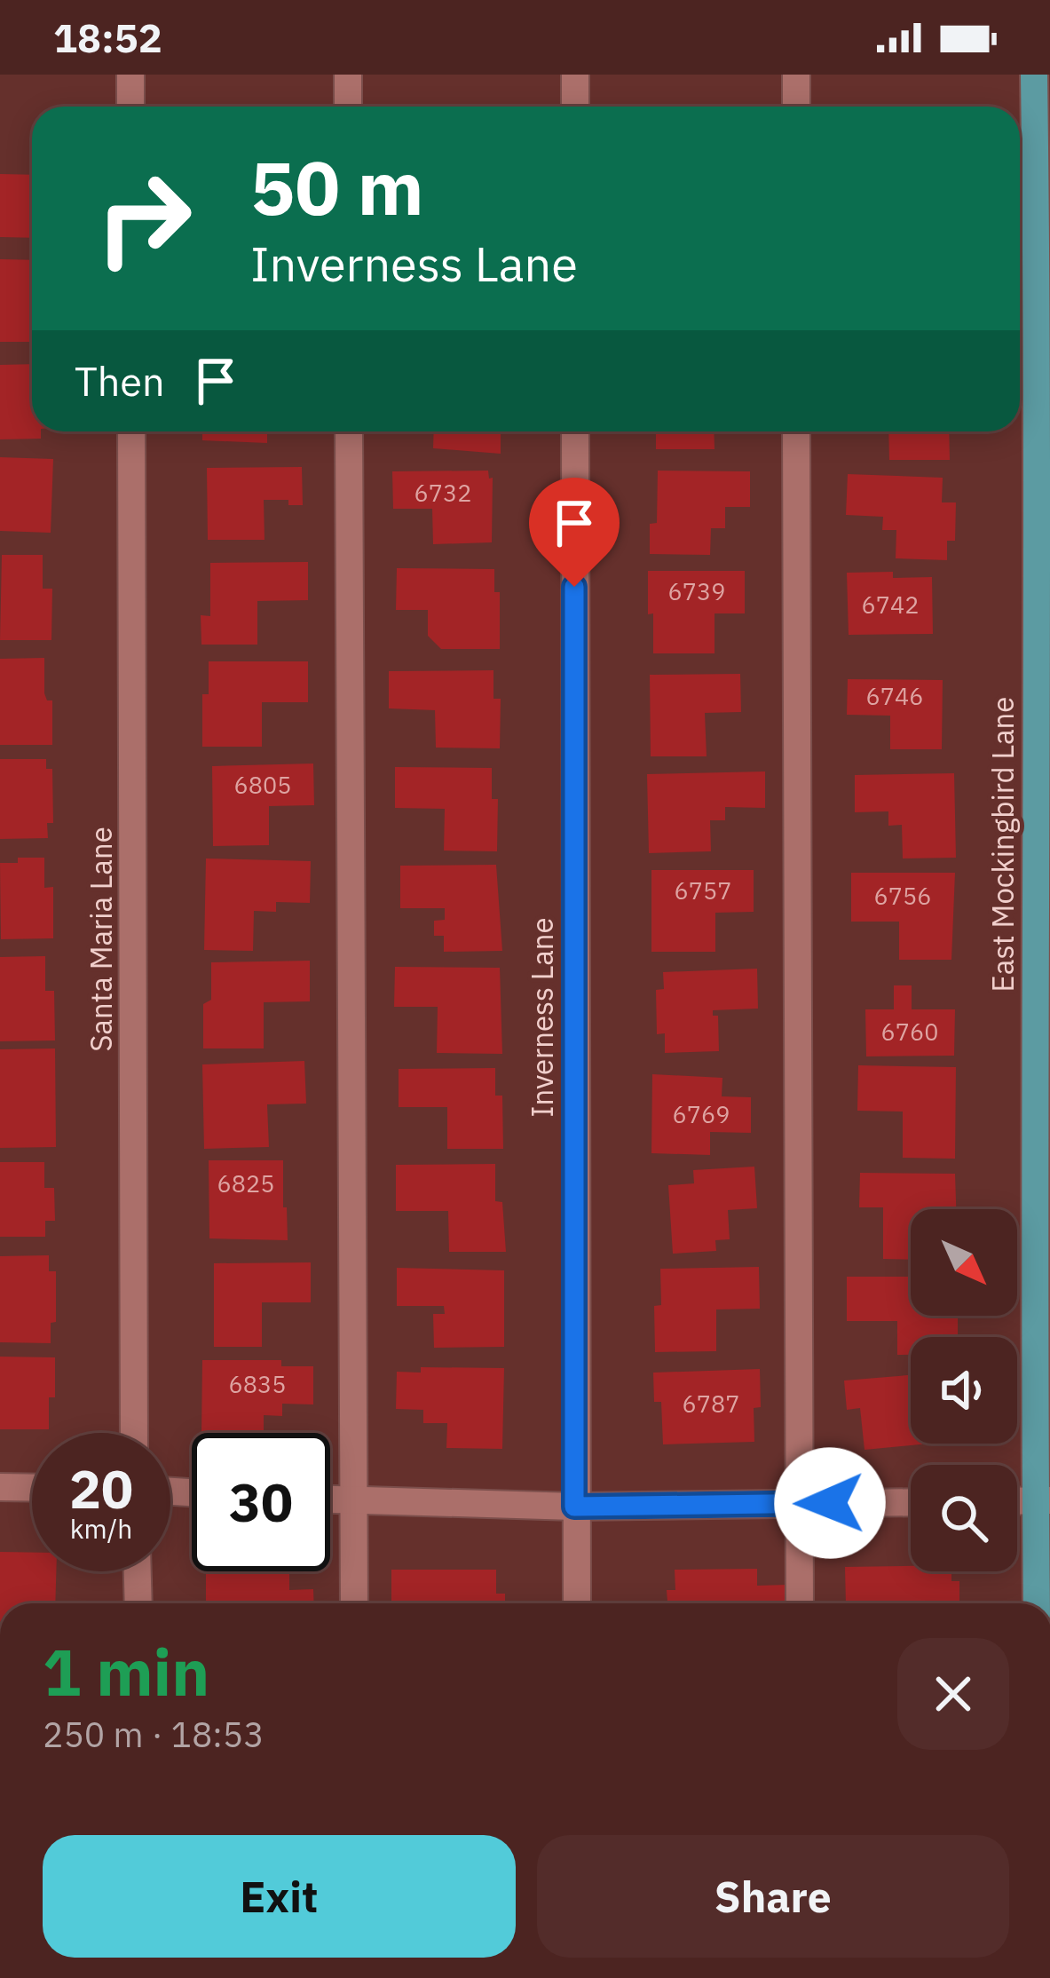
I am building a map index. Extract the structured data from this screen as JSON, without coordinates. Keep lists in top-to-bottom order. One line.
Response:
{"streets":{"main road":["East Mockingbird Lane"],"street":["Santa Maria Lane","Inverness Lane"]},"house_numbers":["6732","6739","6742","6746","6805","6757","6756","6760","6769","6825","6835","6787"],"north":"bottom right","page":{"status":"18:52","turn":["50 m","Inverness Lane"],"then":"Then","speed":"20 km/h","limit":"30","heading":["1 min","250 m · 18:53"],"buttons":["Exit","Share"]}}
